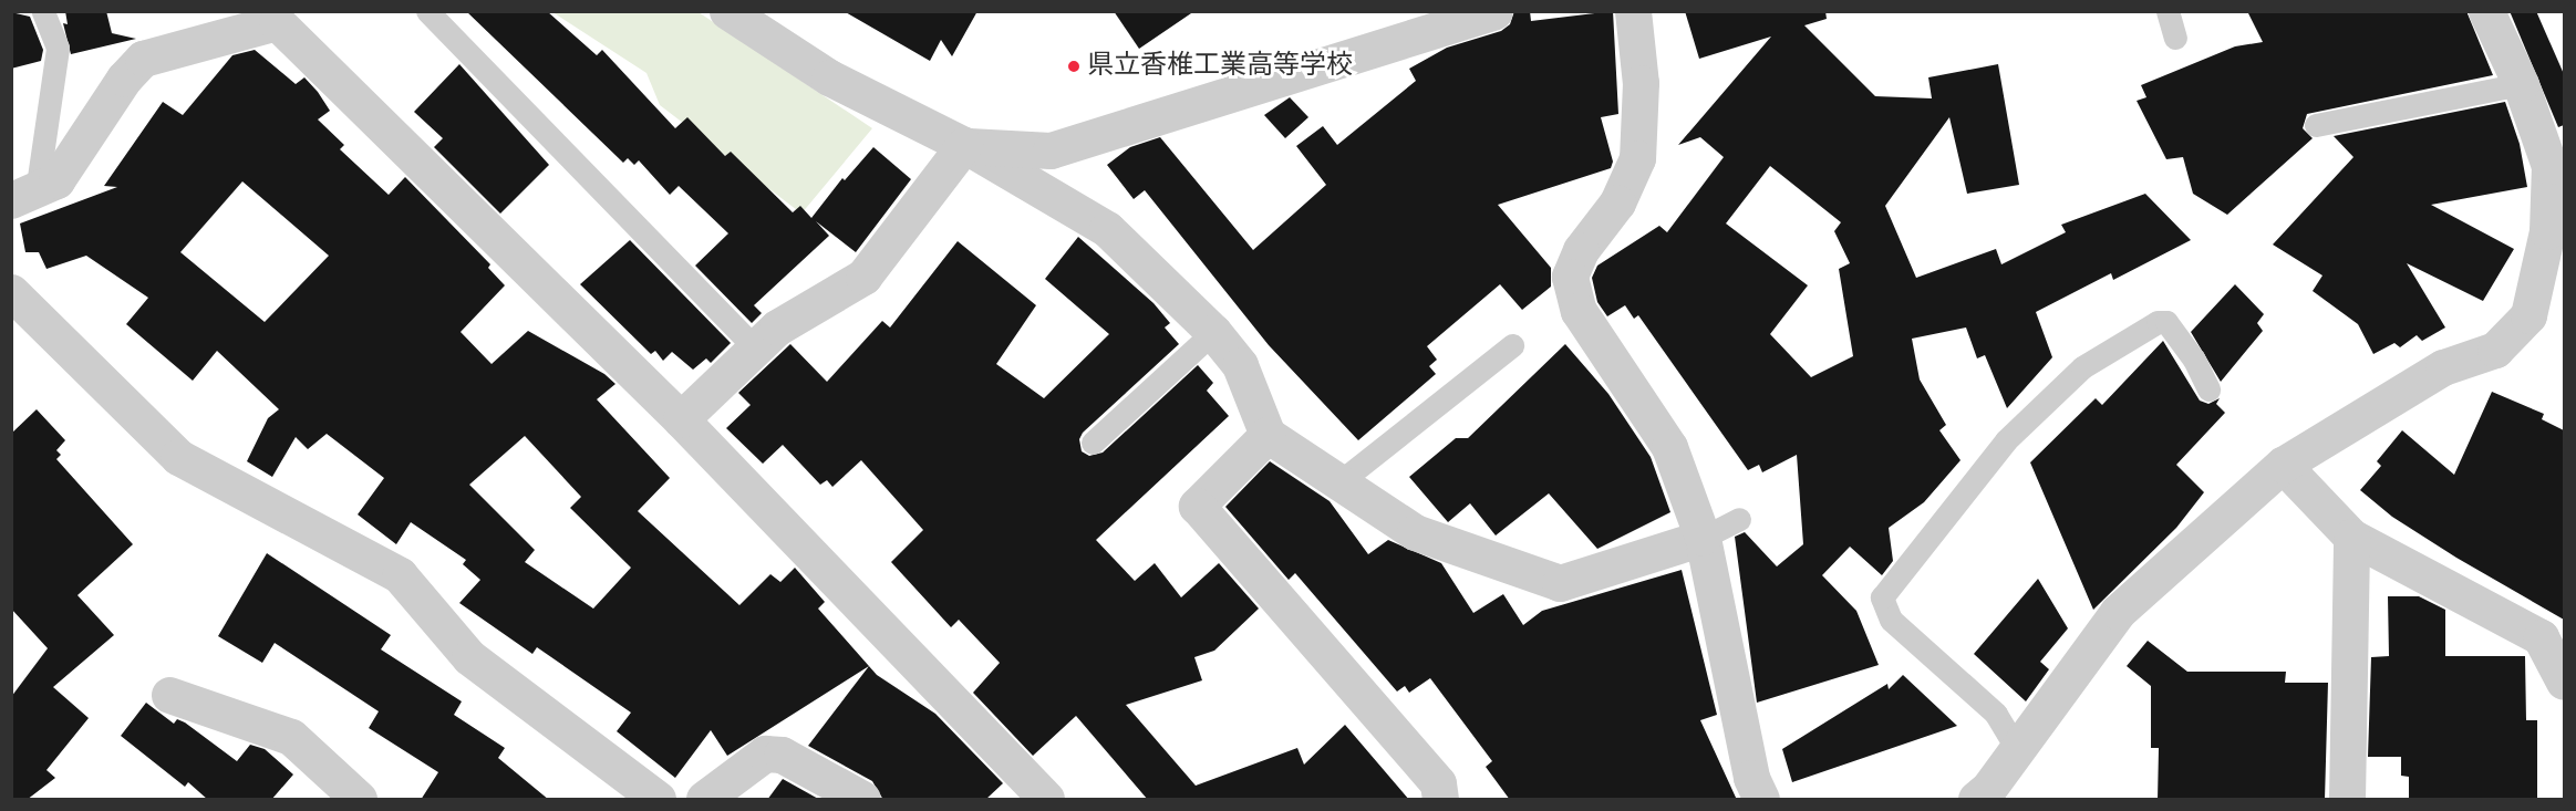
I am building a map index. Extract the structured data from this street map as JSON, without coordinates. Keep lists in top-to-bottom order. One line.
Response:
{"places":["県立香椎工業高等学校"]}
